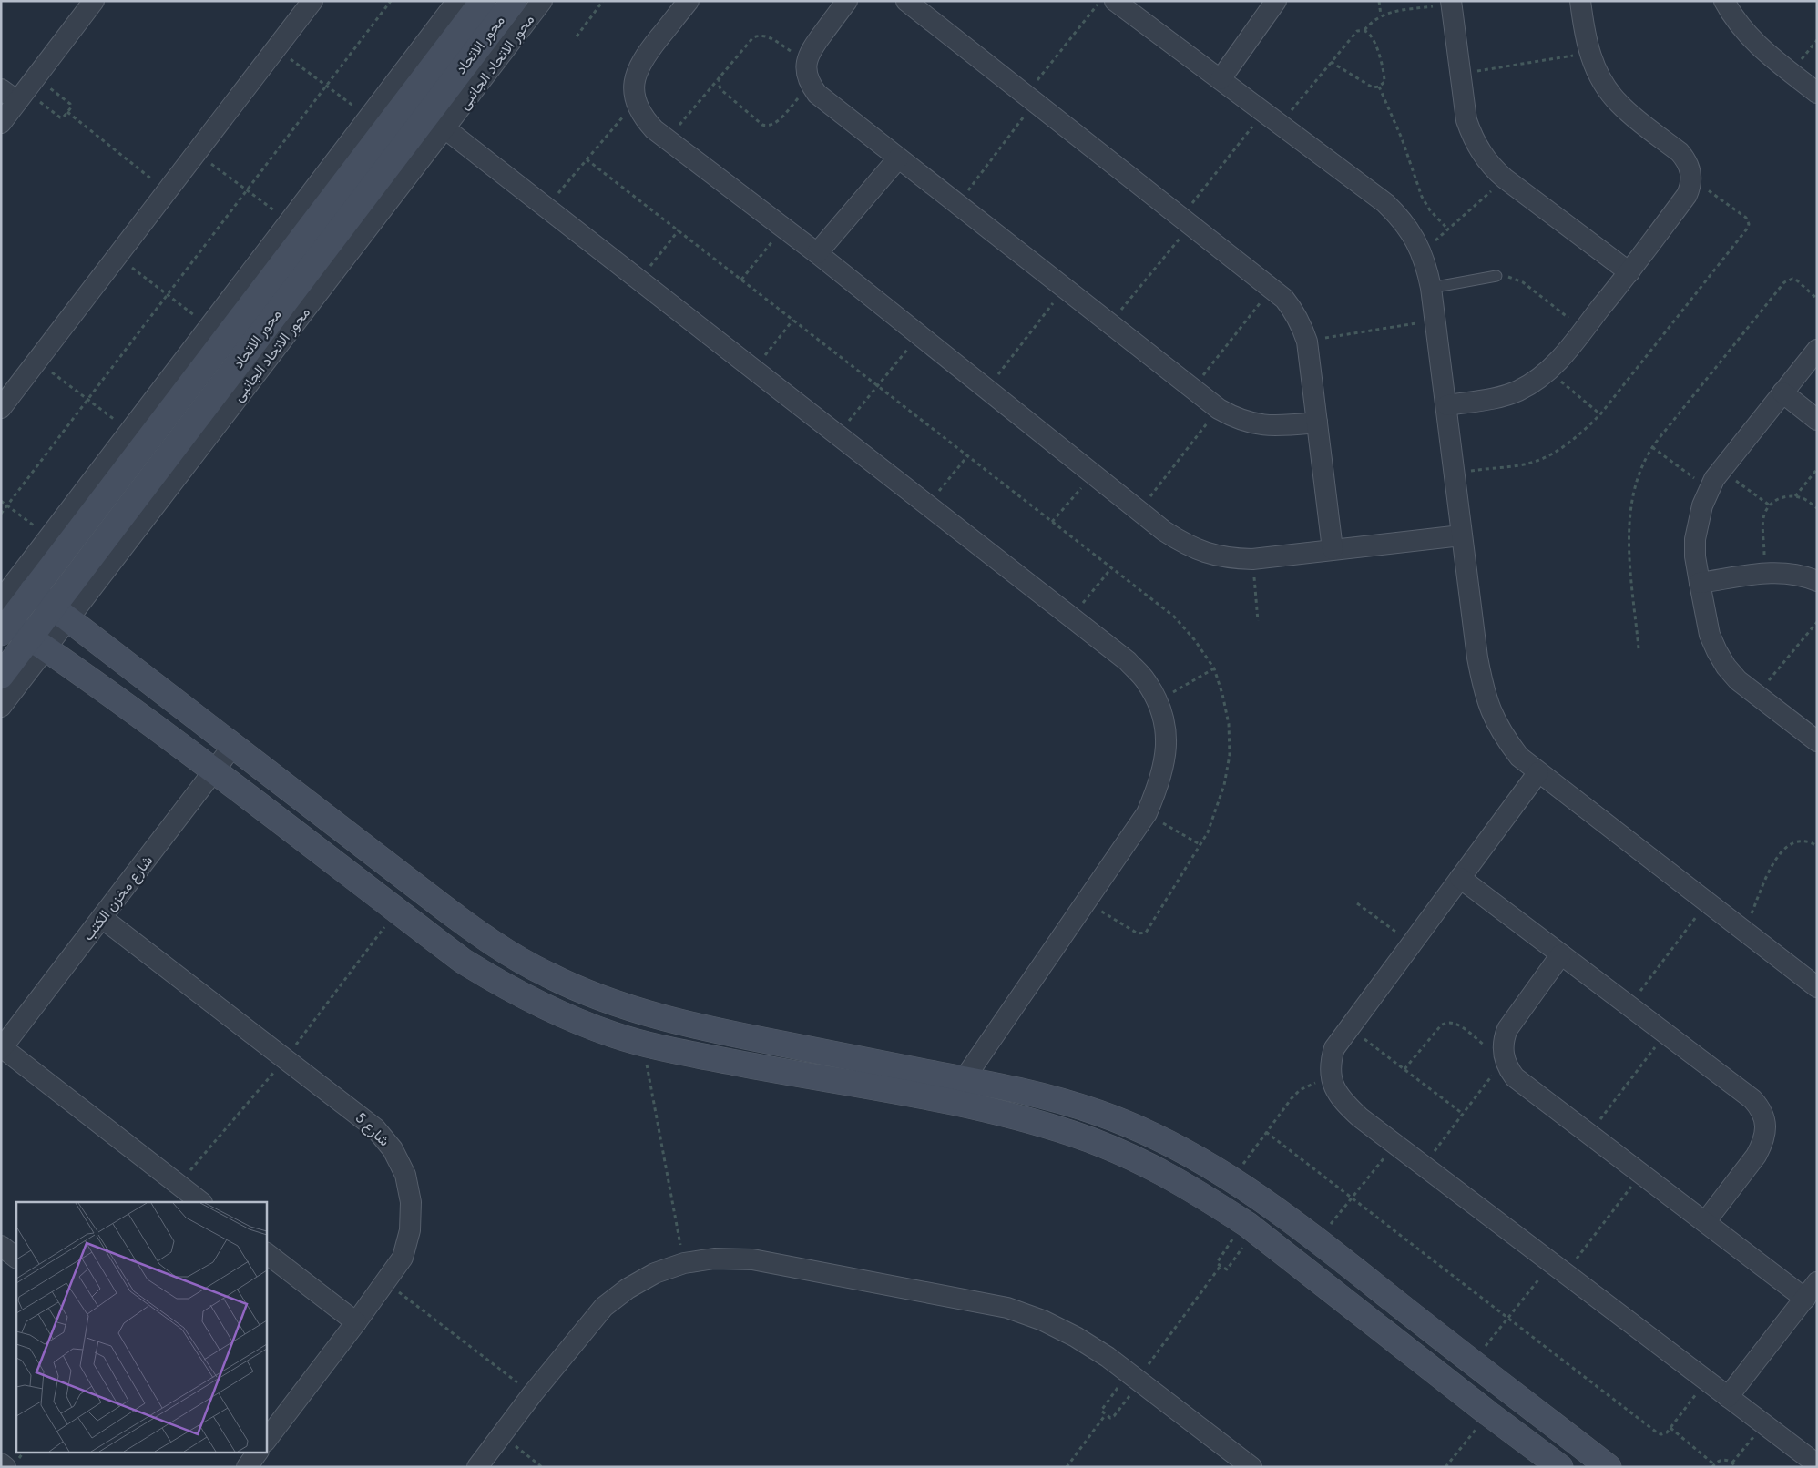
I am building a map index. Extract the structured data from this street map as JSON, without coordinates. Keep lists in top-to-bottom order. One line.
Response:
{"streets":{"street":["محور الاتحاد","محور الاتحاد الجانبى","شارع مخزن الكتب","شارع 5"]},"crossings":[["محور الاتحاد","محور الاتحاد الجانبى"],["شارع مخزن الكتب","شارع 5"]]}
